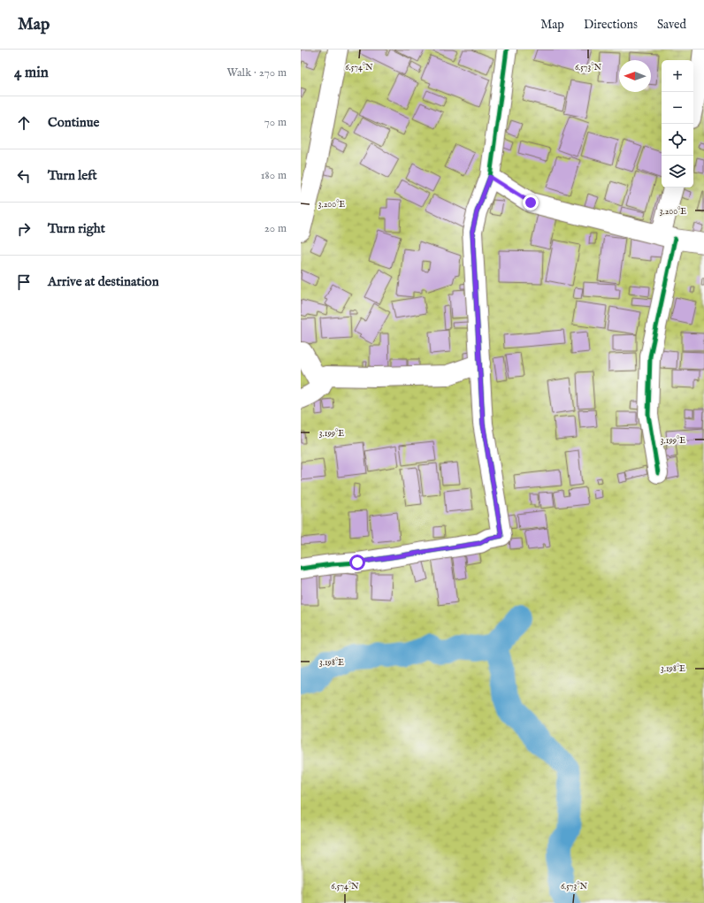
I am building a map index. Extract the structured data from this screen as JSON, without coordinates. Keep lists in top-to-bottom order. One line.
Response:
{"north":"left","page":{"header":"Map","nav":["Map","Directions","Saved"],"heading":["4 min","Walk · 270 m"],"map_buttons":["+","−"],"list":[["Continue","70 m"],["Turn left","180 m"],["Turn right","20 m"],"Arrive at destination"]},"coordinates":["6.574°N","6.573°N","3.200°E","3.199°E","3.198°E"]}
